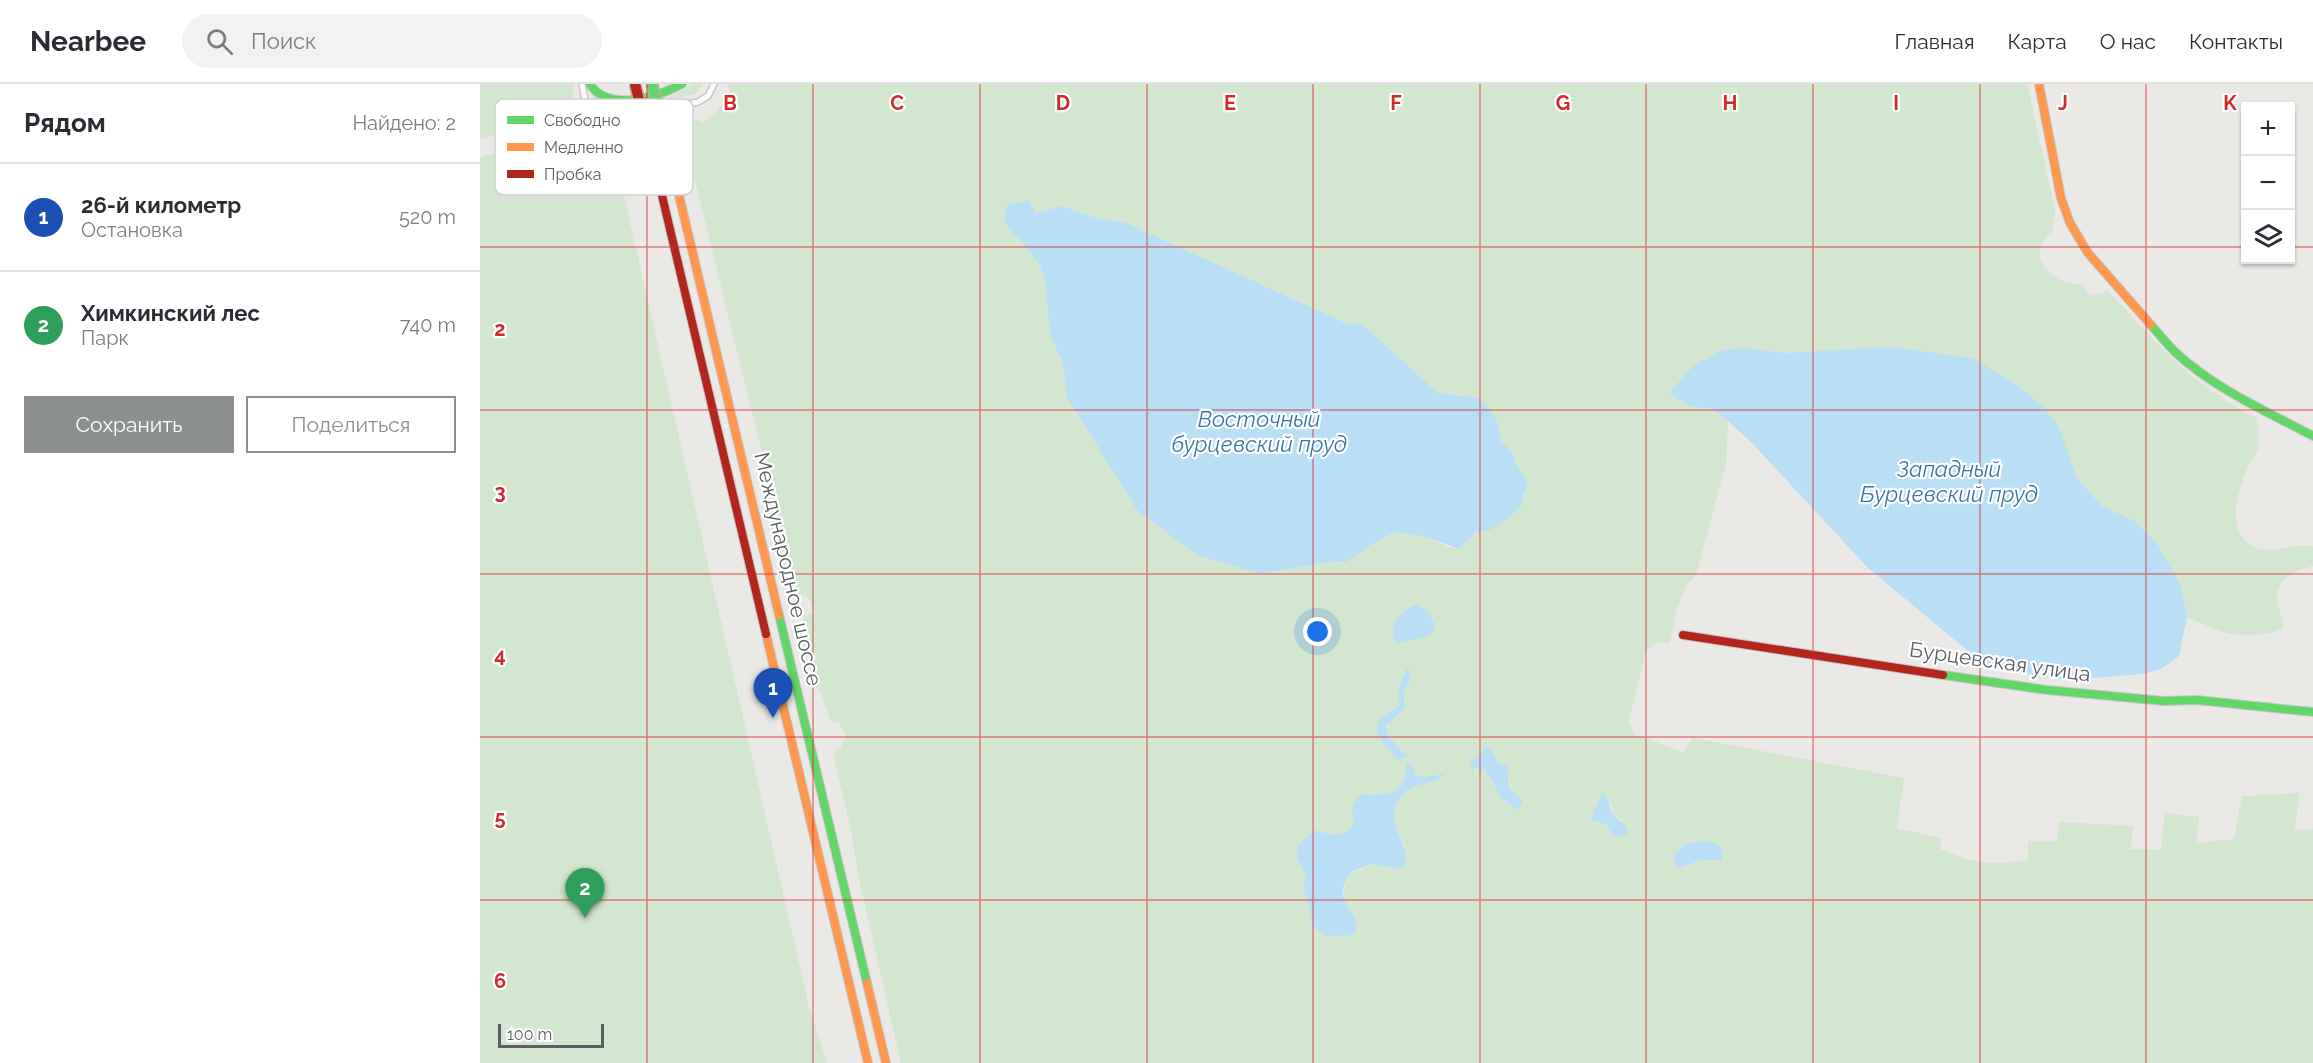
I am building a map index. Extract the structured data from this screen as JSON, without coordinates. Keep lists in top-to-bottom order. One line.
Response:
{"streets":{"main road":["Международное шоссе","Бурцевская улица"]},"water":["Восточный бурцевский пруд","Западный Бурцевский пруд"],"legend":["Свободно","Медленно","Пробка"],"scale_bar":"100 m","page":{"header":"Nearbee","search":"Поиск","nav":["Главная","Карта","О нас","Контакты"],"heading":["Рядом","Найдено: 2"],"map_buttons":["+","−"],"list":[{"mark":"1","name":"26-й километр","note":"Остановка","value":"520 m"},{"mark":"2","name":"Химкинский лес","note":"Парк","value":"740 m"}],"buttons":["Сохранить","Поделиться"],"pins":["1","2"],"scale":"100 m"},"grid":{"columns":["B","C","D","E","F","G","H","I","J","K"],"rows":["2","3","4","5","6"]}}
